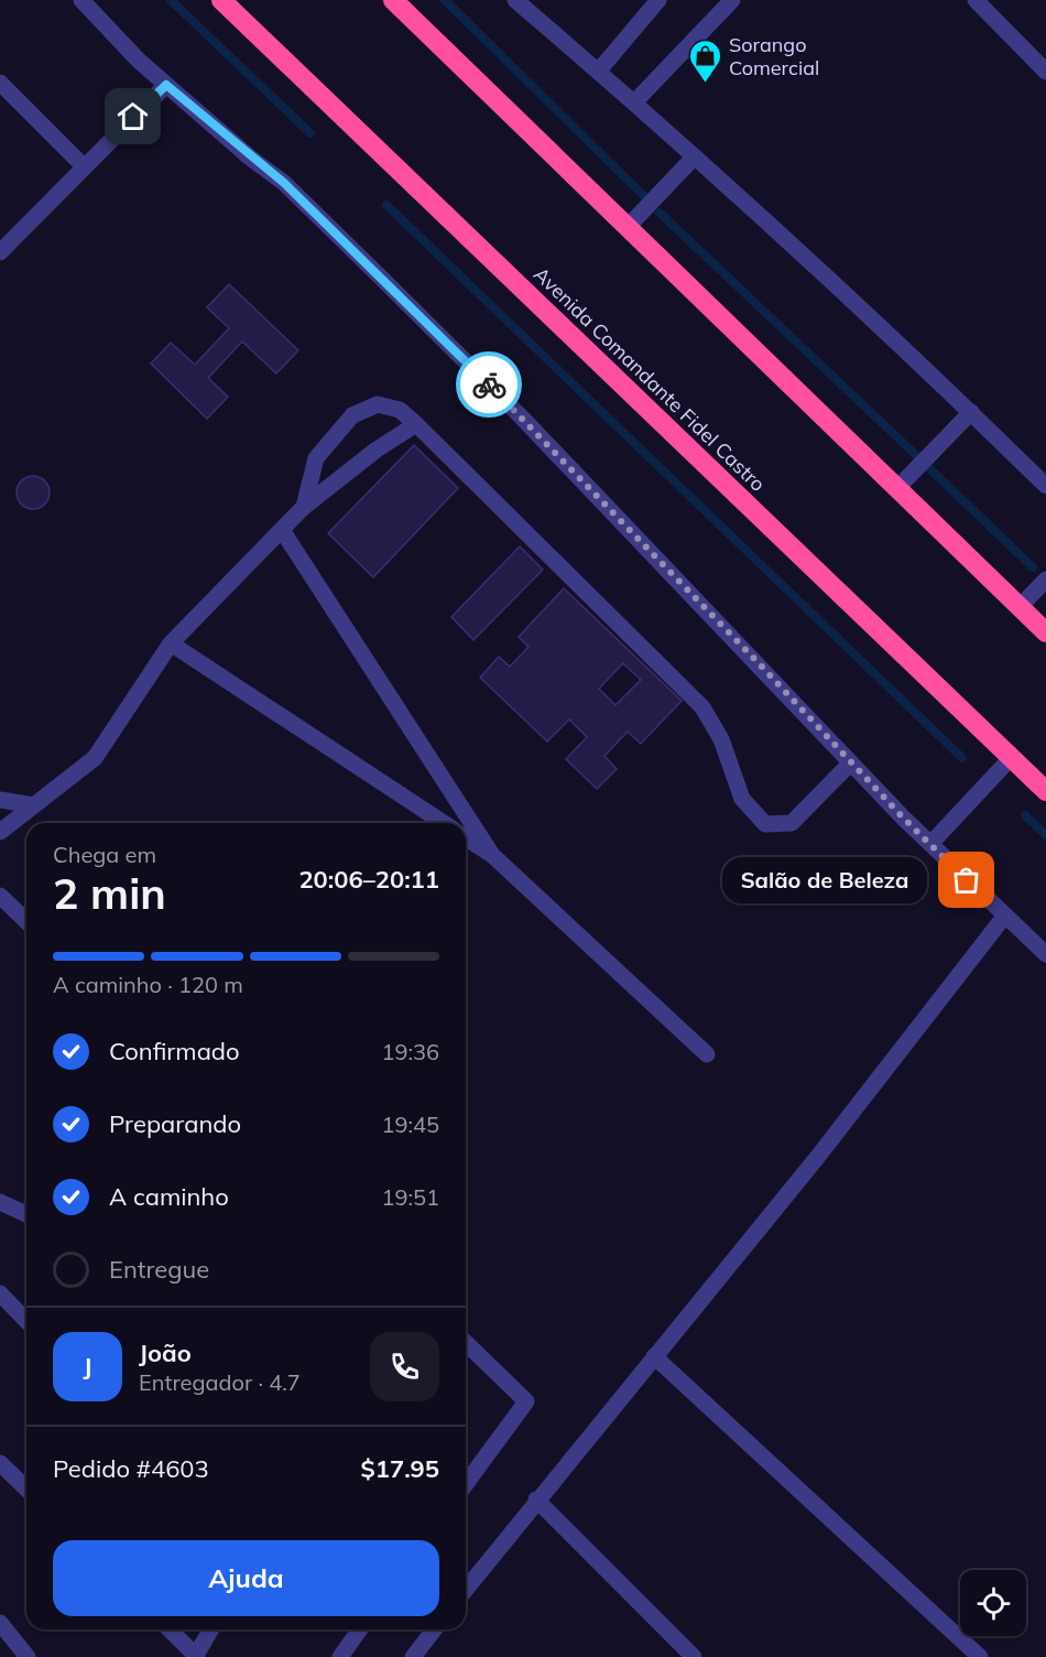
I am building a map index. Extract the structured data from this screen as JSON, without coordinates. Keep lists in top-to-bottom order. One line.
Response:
{"streets":{"highway":["Avenida Comandante Fidel Castro"]},"places":{"shop":["Sorango Comercial"],"other":["Salão de Beleza"]},"page":{"heading":["2 min","Chega em","20:06–20:11"],"panel":["João","Entregador · 4.7","Pedido #4603","$17.95"],"bubble":"Salão de Beleza","bar":"A caminho · 120 m","list":[["Confirmado","19:36"],["Preparando","19:45"],["A caminho","19:51"],"Entregue"],"round":"J","buttons":"Ajuda"}}
